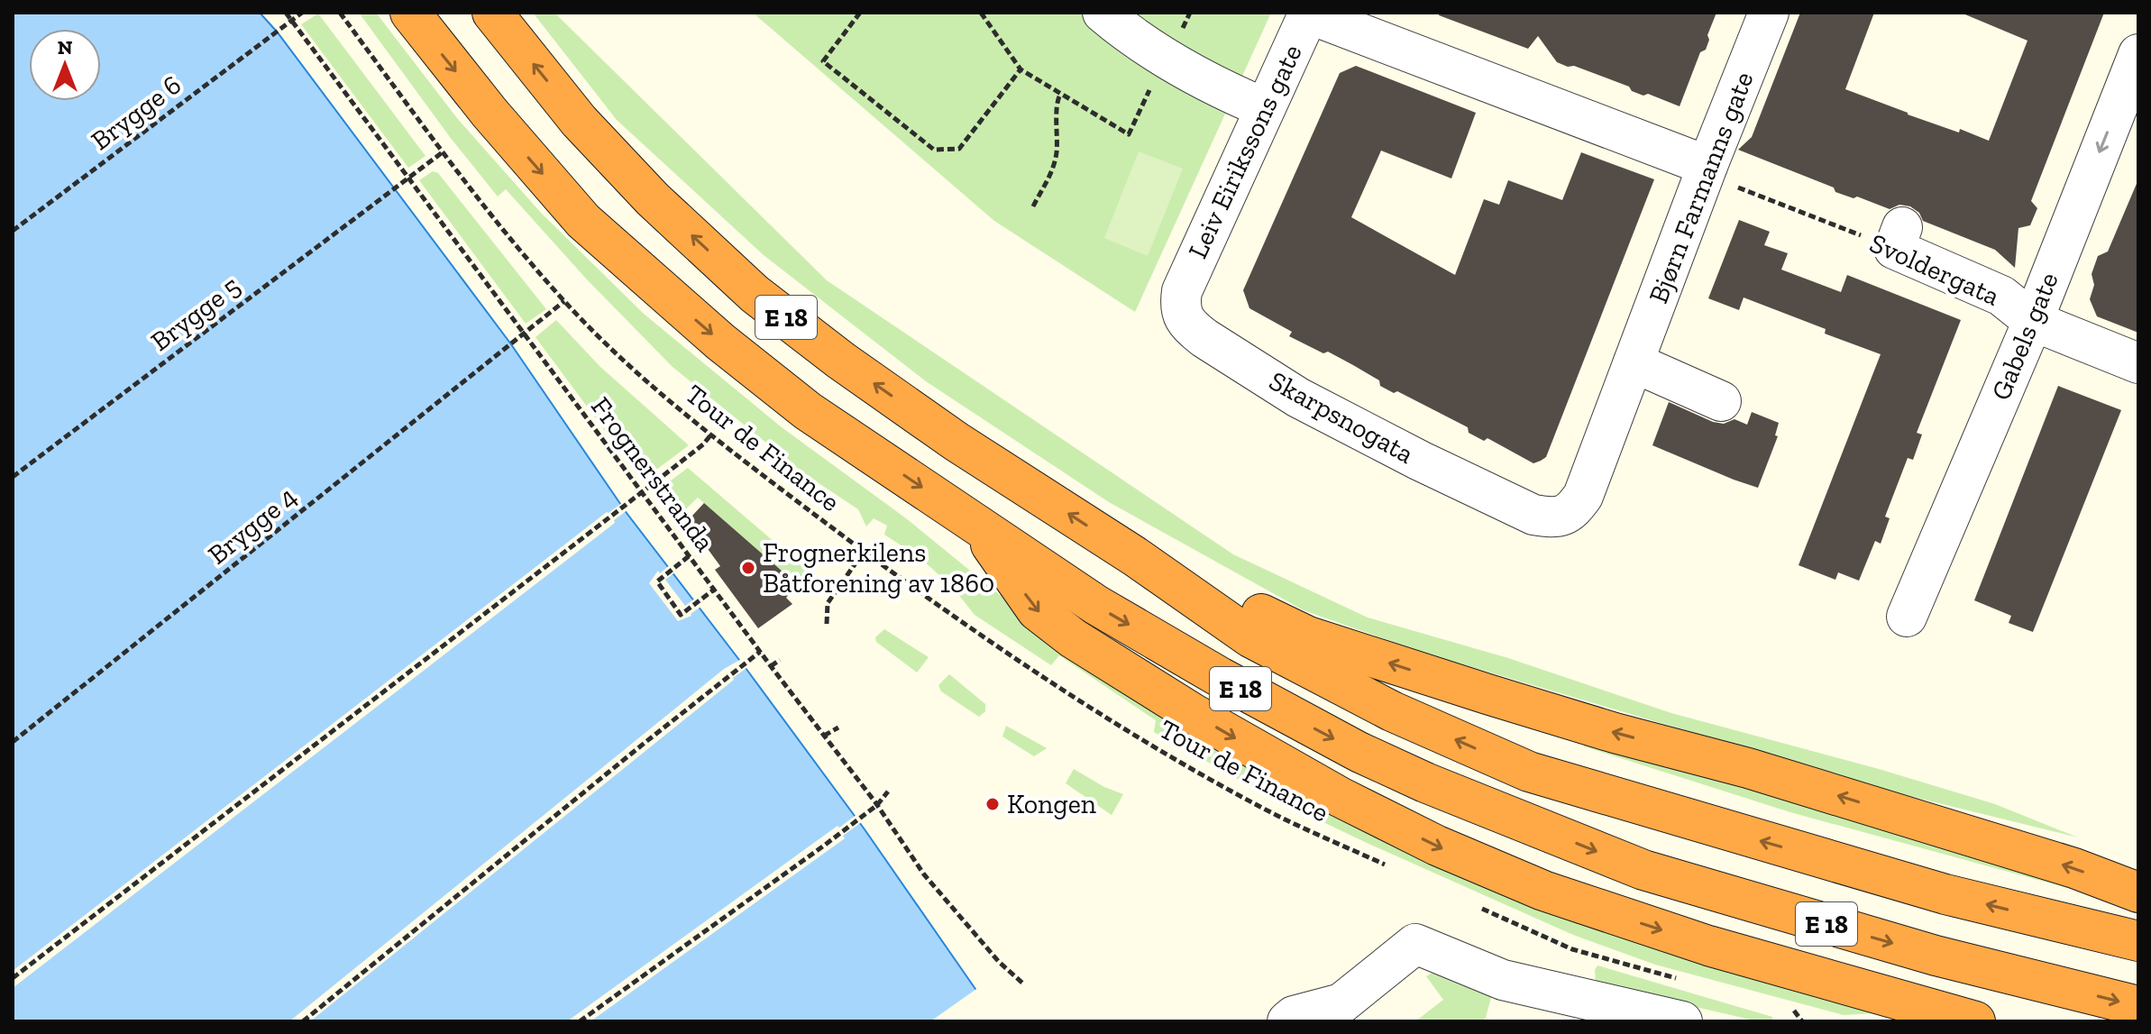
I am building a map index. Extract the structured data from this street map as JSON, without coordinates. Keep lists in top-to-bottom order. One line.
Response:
{"streets":{"highway":["E 18"],"street":["Leiv Eirikssons gate","Bjørn Farmanns gate","Svoldergata","Gabels gate","Skarpsnogata"],"path":["Brygge 6","Brygge 5","Tour de Finance","Frognerstranda","Brygge 4"]},"crossings":[["Brygge 6","Frognerstranda"],["Leiv Eirikssons gate","Skarpsnogata"],["Bjørn Farmanns gate","Svoldergata"],["Bjørn Farmanns gate","Skarpsnogata"],["Svoldergata","Gabels gate"],["Brygge 5","Tour de Finance"],["Brygge 5","Frognerstranda"],["Tour de Finance","Brygge 4"],["Frognerstranda","Brygge 4"]],"one_way":["Gabels gate"],"places":["Frognerkilens Båtforening av 1860","Kongen"],"north":"top"}
